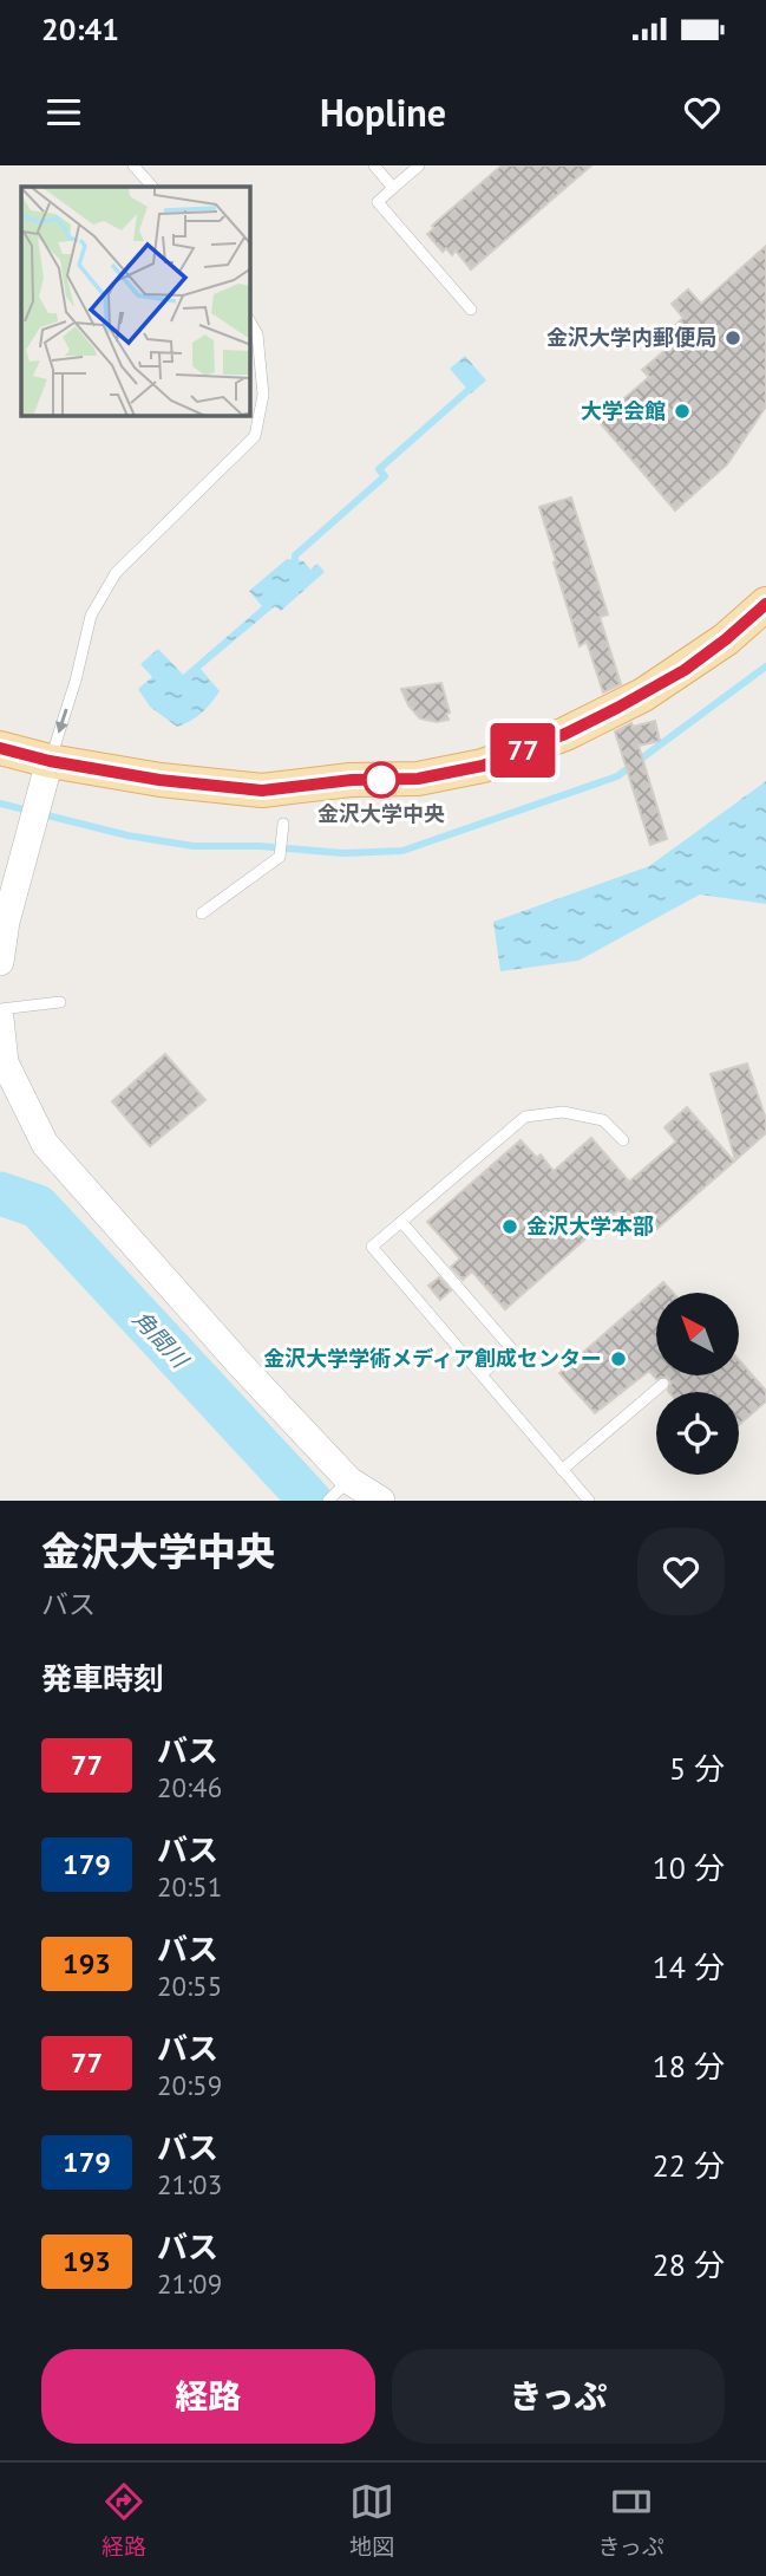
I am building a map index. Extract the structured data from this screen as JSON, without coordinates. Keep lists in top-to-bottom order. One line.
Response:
{"water":["角間川"],"places":["金沢大学内郵便局","大学会館","金沢大学中央","金沢大学本部","金沢大学学術メディア創成センター"],"lines":["bus line 77"],"north":"top left","page":{"status":"20:41","header":"Hopline","on_map":"77","heading":[["金沢大学中央","バス"],"発車時刻"],"list":[{"mark":"77","name":"バス","note":"20:46","value":"5 分"},{"mark":"179","name":"バス","note":"20:51","value":"10 分"},{"mark":"193","name":"バス","note":"20:55","value":"14 分"},{"mark":"77","name":"バス","note":"20:59","value":"18 分"},{"mark":"179","name":"バス","note":"21:03","value":"22 分"},{"mark":"193","name":"バス","note":"21:09","value":"28 分"}],"buttons":["経路","きっぷ"],"tabs":["経路","地図","きっぷ"]}}
